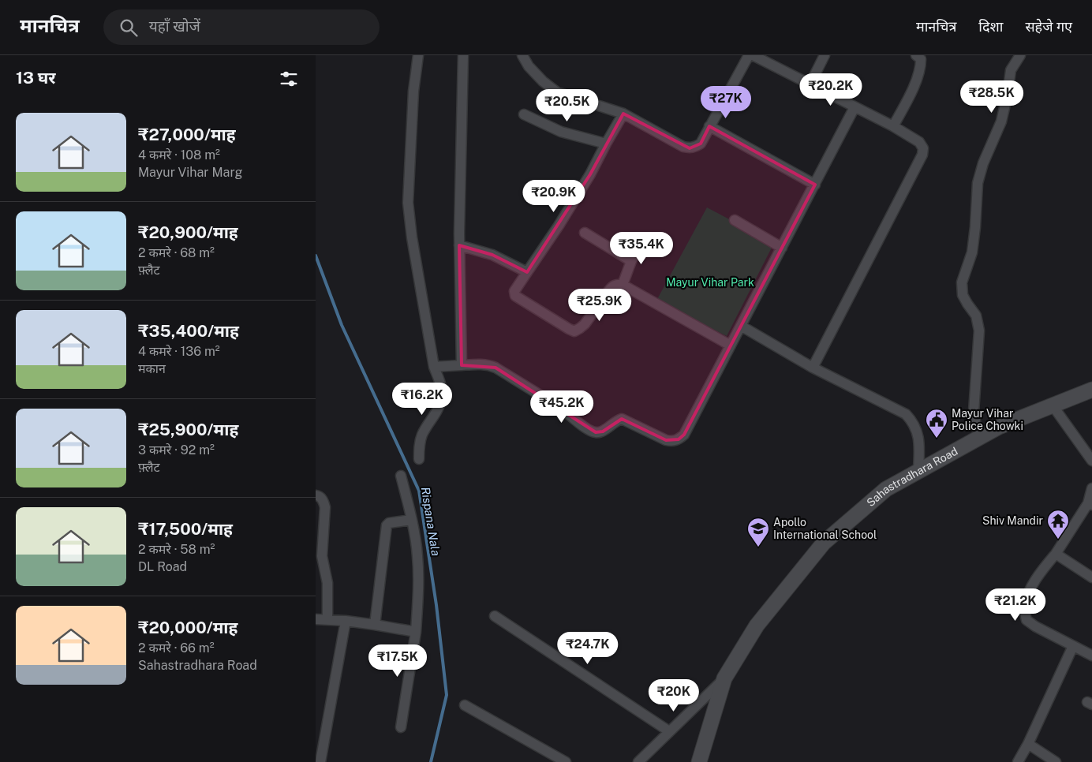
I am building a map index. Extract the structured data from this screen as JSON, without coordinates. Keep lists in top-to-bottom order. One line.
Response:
{"streets":{"main road":["Sahastradhara Road"]},"water":["Rispana Nala"],"parks":["Mayur Vihar Park"],"places":{"public building":["Mayur Vihar Police Chowki"],"temple":["Shiv Mandir"],"school or university":["Apollo International School"]},"page":{"header":"मानचित्र","search":"यहाँ खोजें","nav":["मानचित्र","दिशा","सहेजे गए"],"heading":"13 घर","price":["₹20.2K","₹28.5K","₹27K","₹20.5K","₹20.9K","₹35.4K","₹25.9K","₹16.2K","₹45.2K","₹21.2K","₹24.7K","₹17.5K","₹20K"],"list":[{"name":"₹27,000/माह","note":"4 कमरे · 108 m² · Mayur Vihar Marg"},{"name":"₹20,900/माह","note":"2 कमरे · 68 m² · फ़्लैट"},{"name":"₹35,400/माह","note":"4 कमरे · 136 m² · मकान"},{"name":"₹25,900/माह","note":"3 कमरे · 92 m² · फ़्लैट"},{"name":"₹17,500/माह","note":"2 कमरे · 58 m² · DL Road"},{"name":"₹20,000/माह","note":"2 कमरे · 66 m² · Sahastradhara Road"}]}}
